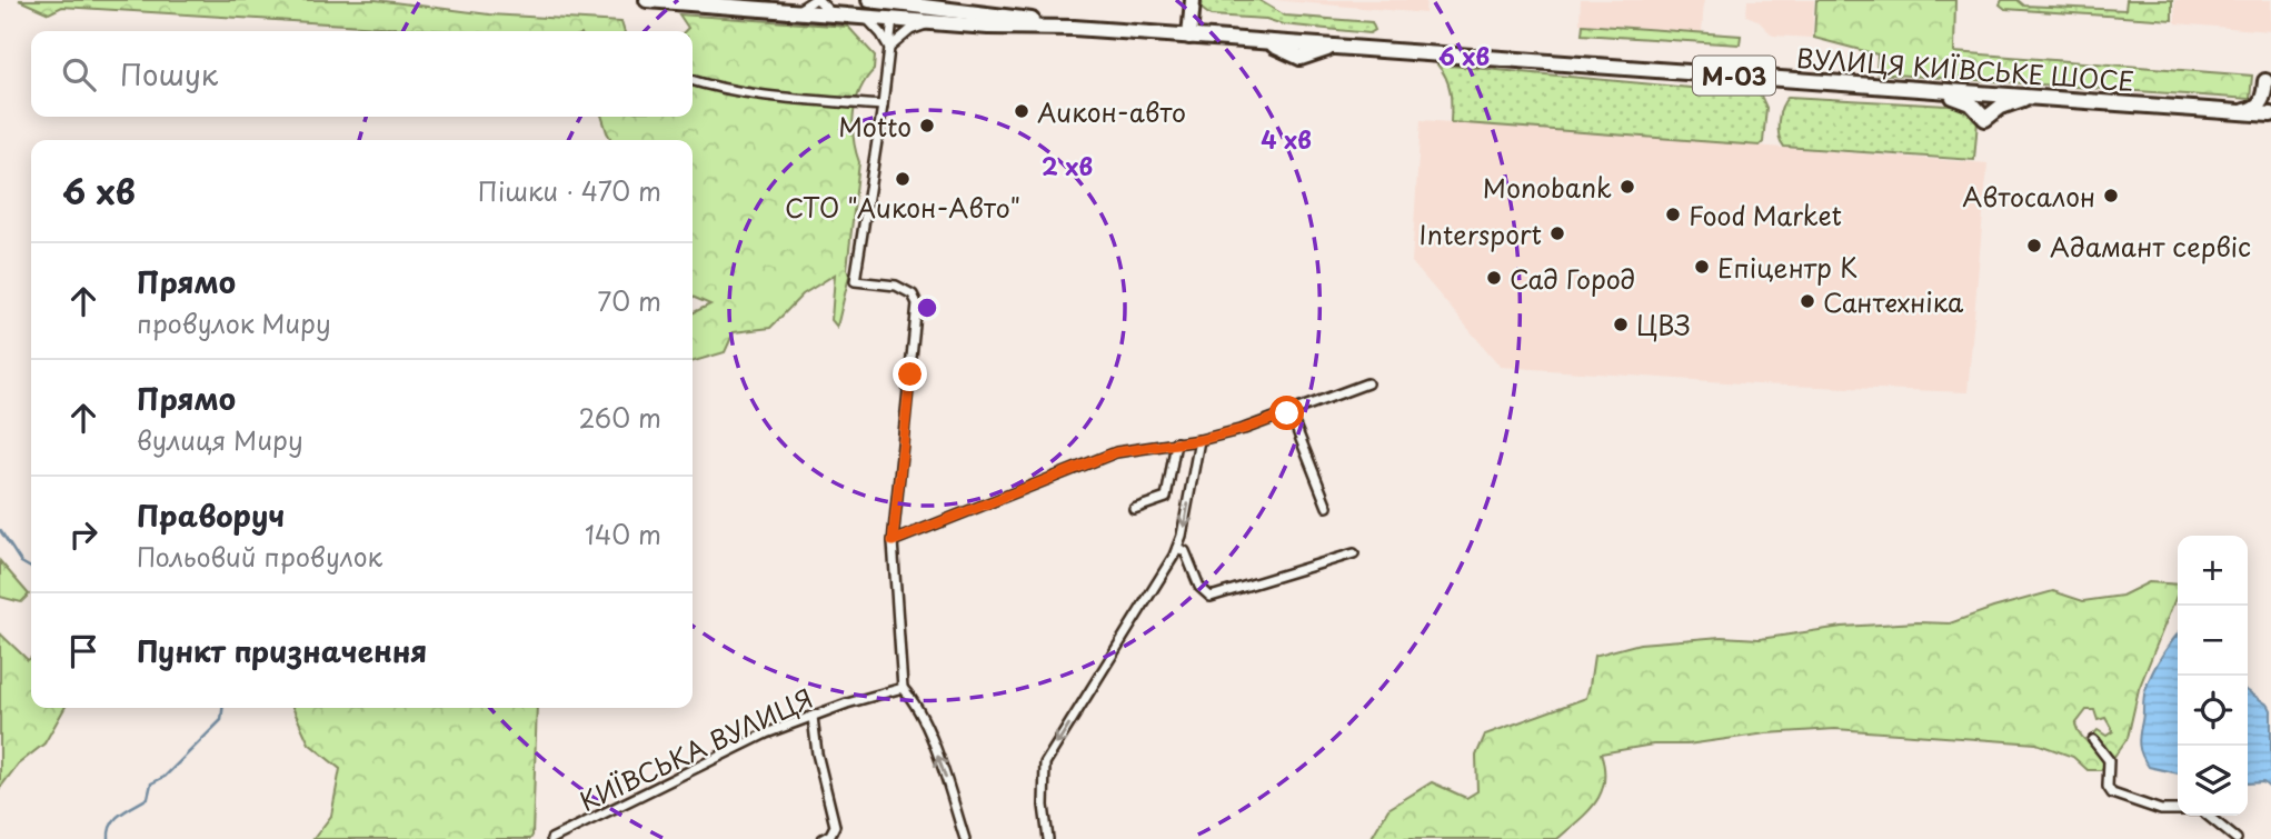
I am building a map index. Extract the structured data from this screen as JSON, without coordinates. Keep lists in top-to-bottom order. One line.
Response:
{"streets":{"main road":["ВУЛИЦЯ КИЇВСЬКЕ ШОСЕ","М-03"],"street":["КИЇВСЬКА ВУЛИЦЯ"]},"places":["Аикон-авто","Motto","СТО \"Аикон-Авто\"","Monobank","Автосалон","Food Market","Intersport","Адамант сервіс","Епіцентр К","Сад Город","Сантехніка","ЦВЗ"],"page":{"search":"Пошук","heading":["6 хв","Пішки · 470 m"],"list":[["Прямо","провулок Миру","70 m"],["Прямо","вулиця Миру","260 m"],["Праворуч","Польовий провулок","140 m"],"Пункт призначення"],"map_buttons":["+","−"]},"rings":["6 хв","4 хв","2 хв"]}
